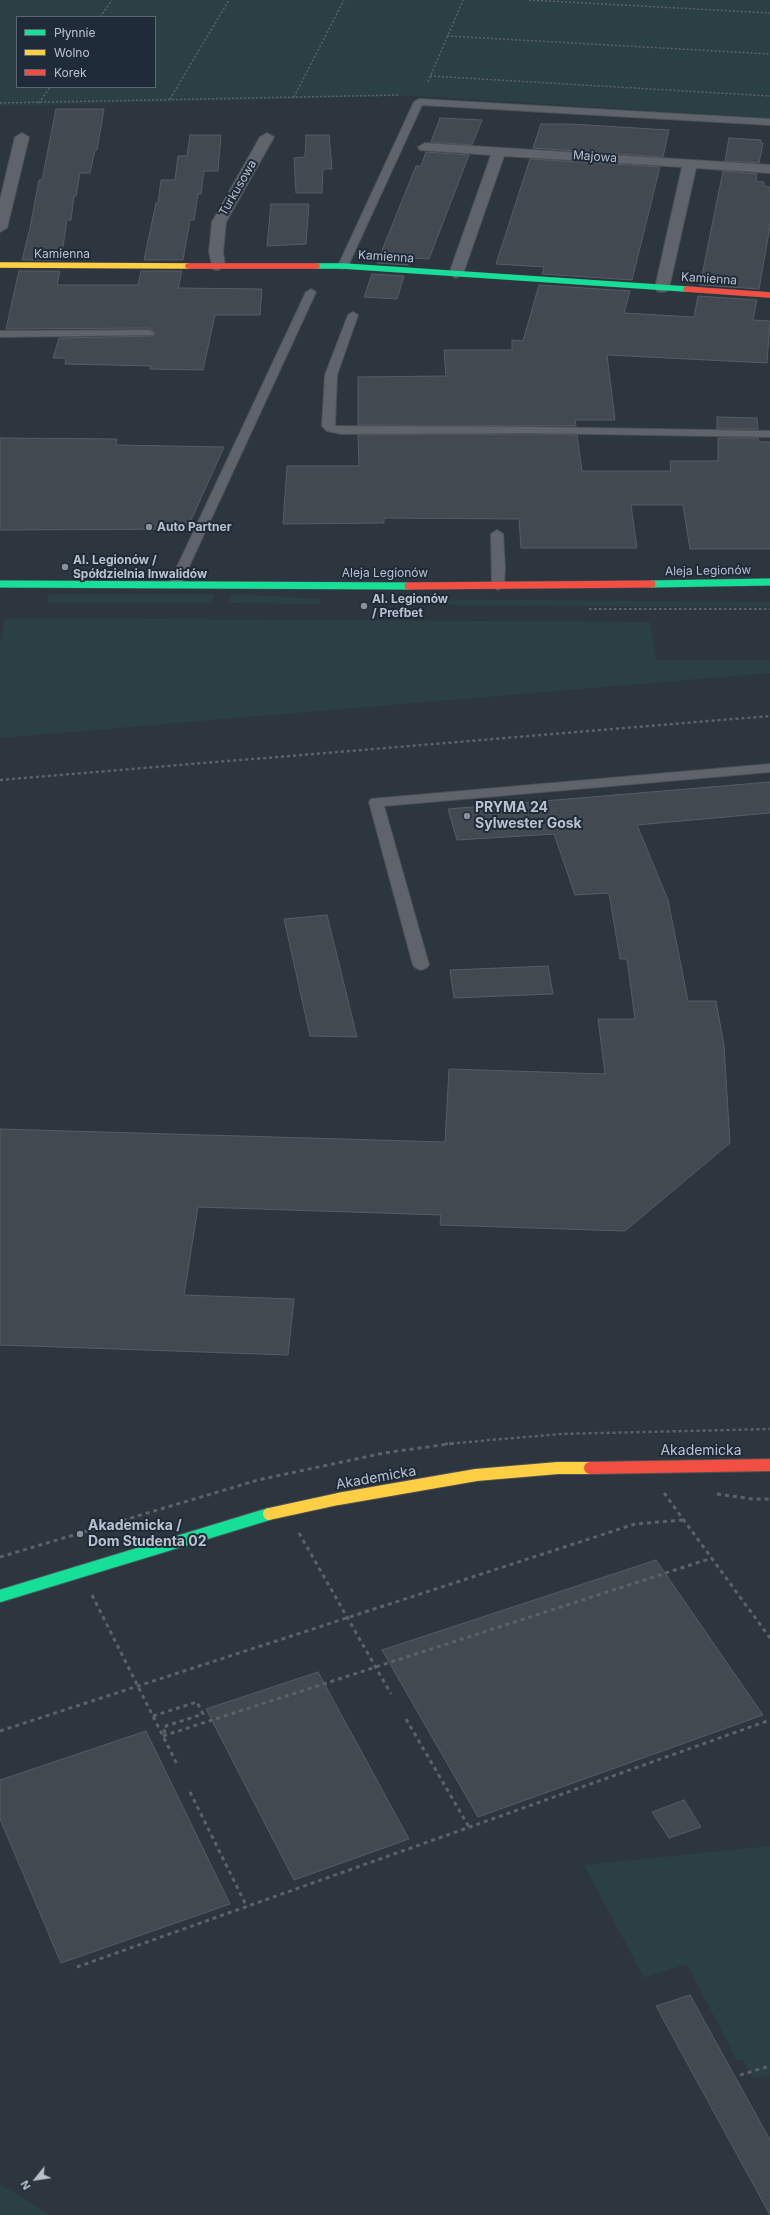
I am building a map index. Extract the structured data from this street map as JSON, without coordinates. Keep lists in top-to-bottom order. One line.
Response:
{"streets":{"street":["Majowa","Turkusowa","Kamienna","Aleja Legionów","Akademicka"]},"crossings":[["Turkusowa","Kamienna"]],"places":["Auto Partner","Al. Legionów / Spółdzielnia Inwalidów","Al. Legionów / Prefbet","PRYMA 24 Sylwester Gosk","Akademicka / Dom Studenta 02"],"legend":["Płynnie","Wolno","Korek"],"north":"bottom left"}
